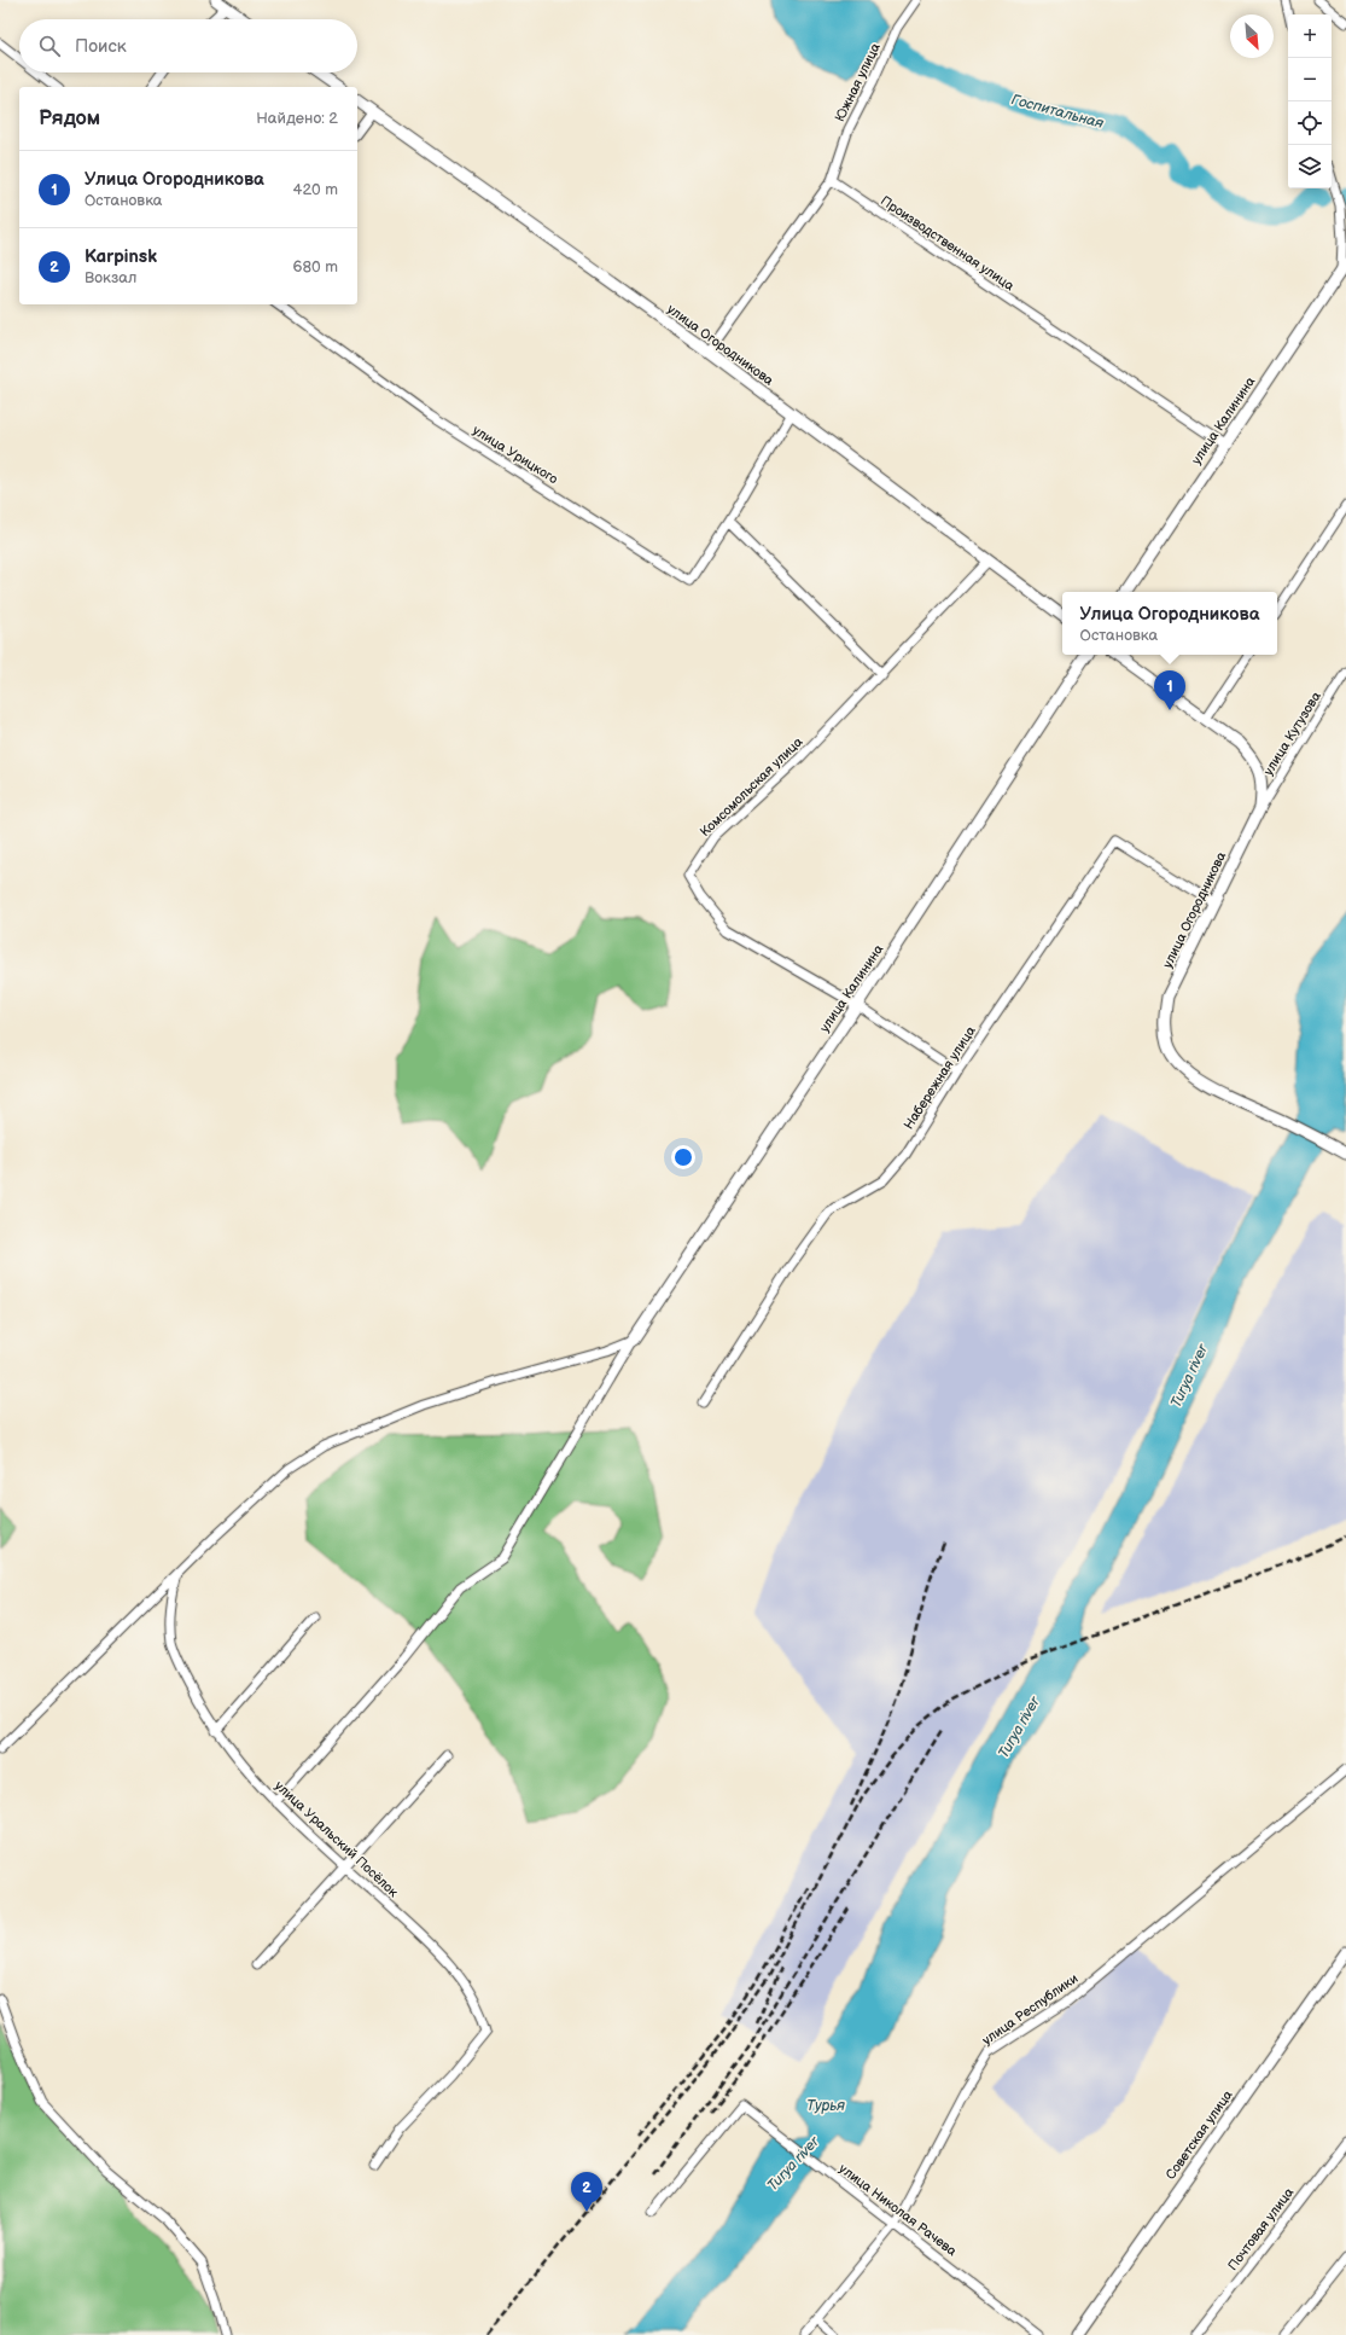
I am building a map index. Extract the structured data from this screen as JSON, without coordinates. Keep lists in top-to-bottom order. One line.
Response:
{"streets":{"street":["Южная улица","Производственная улица","улица Огородникова","улица Калинина","улица Урицкого","улица Кутузова","Комсомольская улица","Набережная улица","улица Уральский Посёлок","улица Республики","Советская улица","улица Николая Рачева","Почтовая улица"]},"crossings":[["Южная улица","Производственная улица"],["Производственная улица","улица Калинина"],["улица Огородникова","улица Урицкого"],["улица Огородникова","улица Кутузова"],["улица Огородникова","Комсомольская улица"],["улица Огородникова","Набережная улица"],["улица Калинина","Комсомольская улица"],["Комсомольская улица","Набережная улица"],["улица Республики","улица Николая Рачева"]],"water":["Госпитальная","Turya river","Турья"],"north":"bottom right","page":{"map_buttons":["+","−"],"search":"Поиск","heading":["Рядом","Найдено: 2"],"list":[{"mark":"1","name":"Улица Огородникова","note":"Остановка","value":"420 m"},{"mark":"2","name":"Karpinsk","note":"Вокзал","value":"680 m"}],"popup":["Улица Огородникова","Остановка"],"pins":["1","2"]}}
